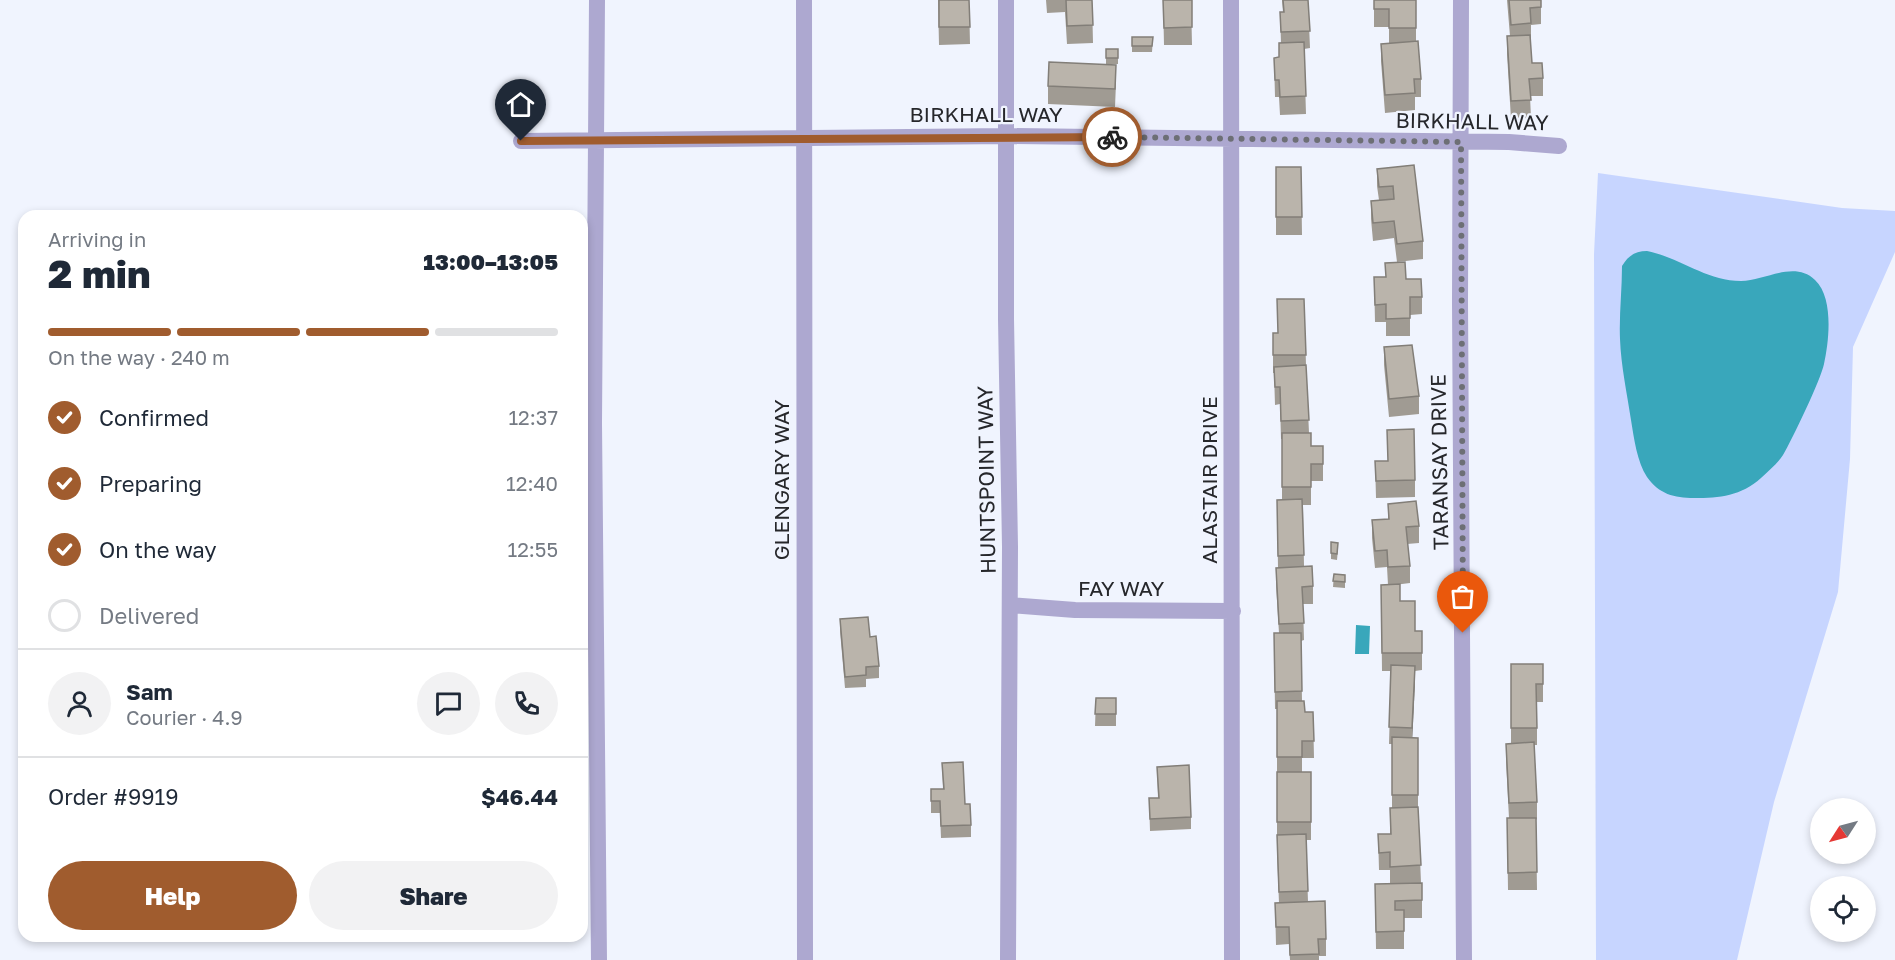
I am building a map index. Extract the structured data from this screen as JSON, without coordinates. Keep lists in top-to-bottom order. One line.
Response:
{"streets":{"street":["BIRKHALL WAY","TARANSAY DRIVE","GLENGARY WAY","HUNTSPOINT WAY","ALASTAIR DRIVE","FAY WAY"]},"crossings":[["BIRKHALL WAY","TARANSAY DRIVE"],["BIRKHALL WAY","GLENGARY WAY"],["BIRKHALL WAY","HUNTSPOINT WAY"],["BIRKHALL WAY","ALASTAIR DRIVE"],["HUNTSPOINT WAY","FAY WAY"],["ALASTAIR DRIVE","FAY WAY"]],"north":"bottom left","page":{"heading":["2 min","Arriving in","13:00–13:05"],"panel":["Sam","Courier · 4.9","Order #9919","$46.44"],"bar":"On the way · 240 m","list":[["Confirmed","12:37"],["Preparing","12:40"],["On the way","12:55"],"Delivered"],"buttons":["Help","Share"]}}
